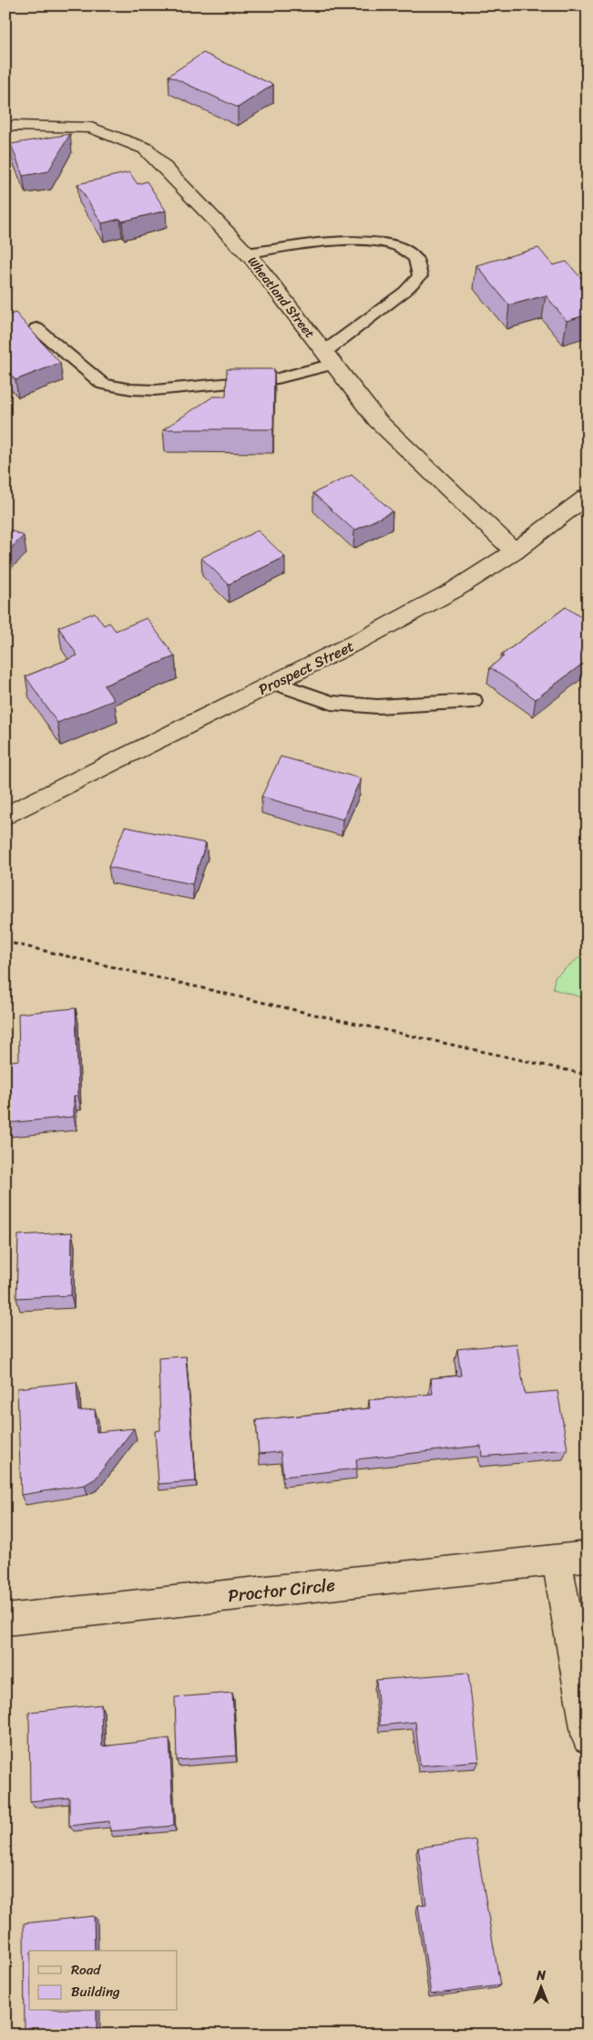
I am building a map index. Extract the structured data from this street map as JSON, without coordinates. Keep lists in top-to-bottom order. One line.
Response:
{"streets":{"street":["Wheatland Street","Prospect Street","Proctor Circle"]},"crossings":[["Wheatland Street","Prospect Street"]],"legend":["Road","Building"],"north":"top"}
